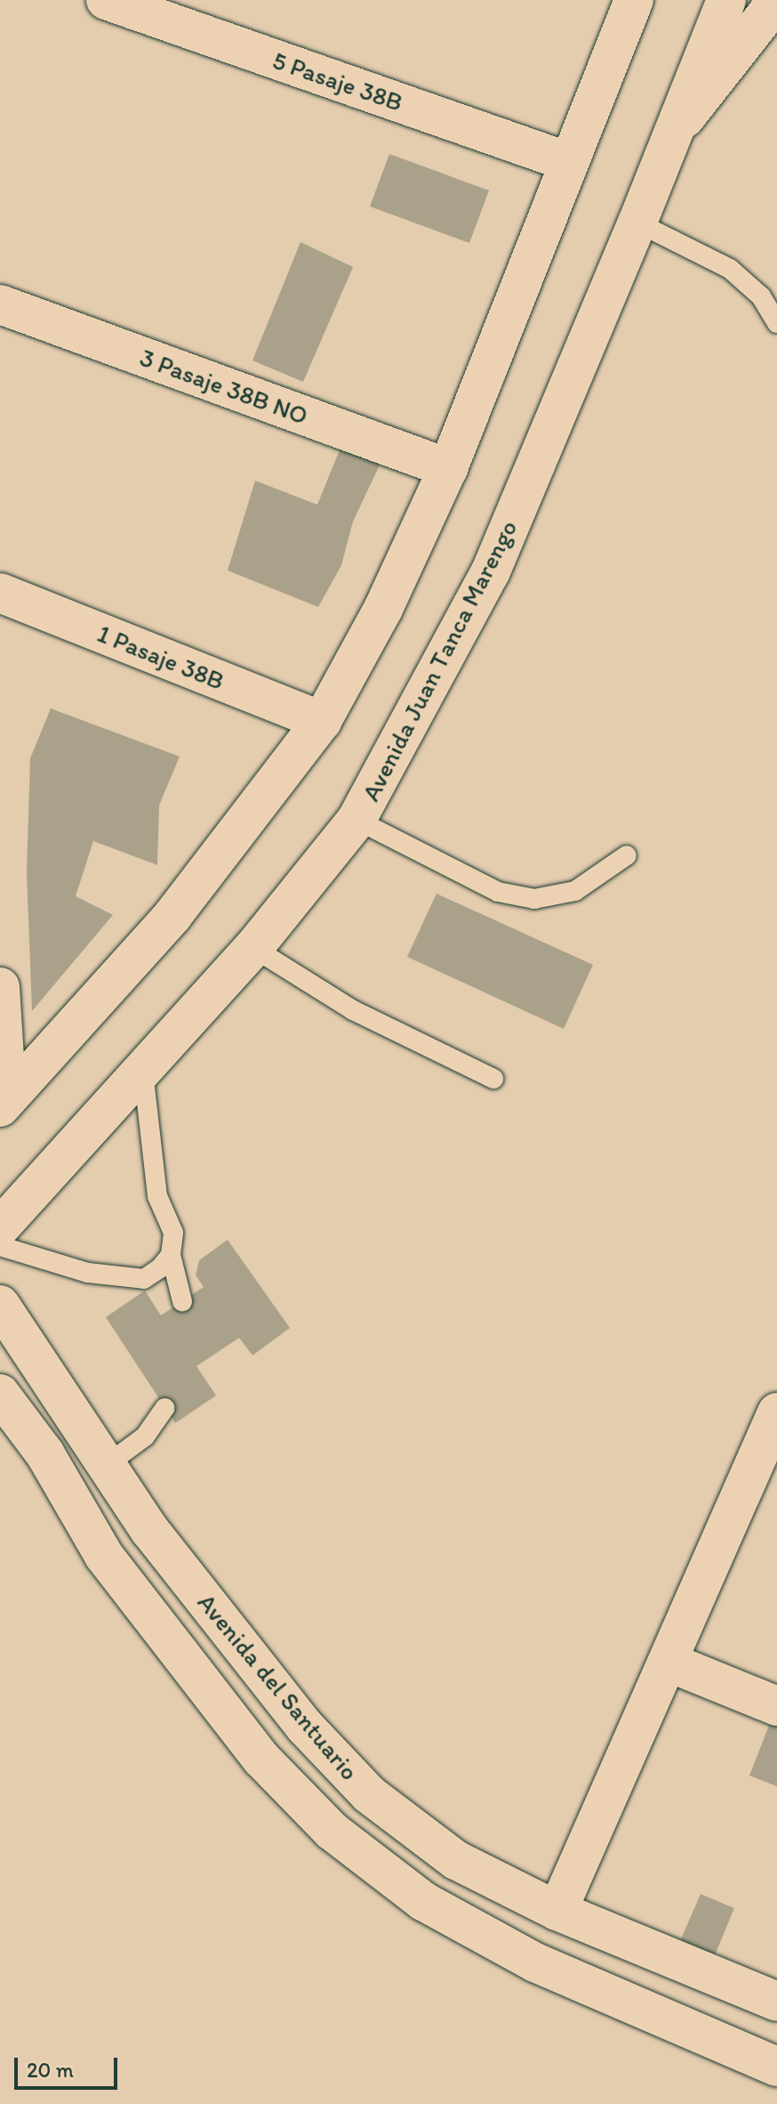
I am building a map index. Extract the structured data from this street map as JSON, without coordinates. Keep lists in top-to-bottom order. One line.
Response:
{"streets":{"street":["5 Pasaje 38B","3 Pasaje 38B NO","1 Pasaje 38B","Avenida Juan Tanca Marengo","Avenida del Santuario"]},"scale_bar":"20 m"}
